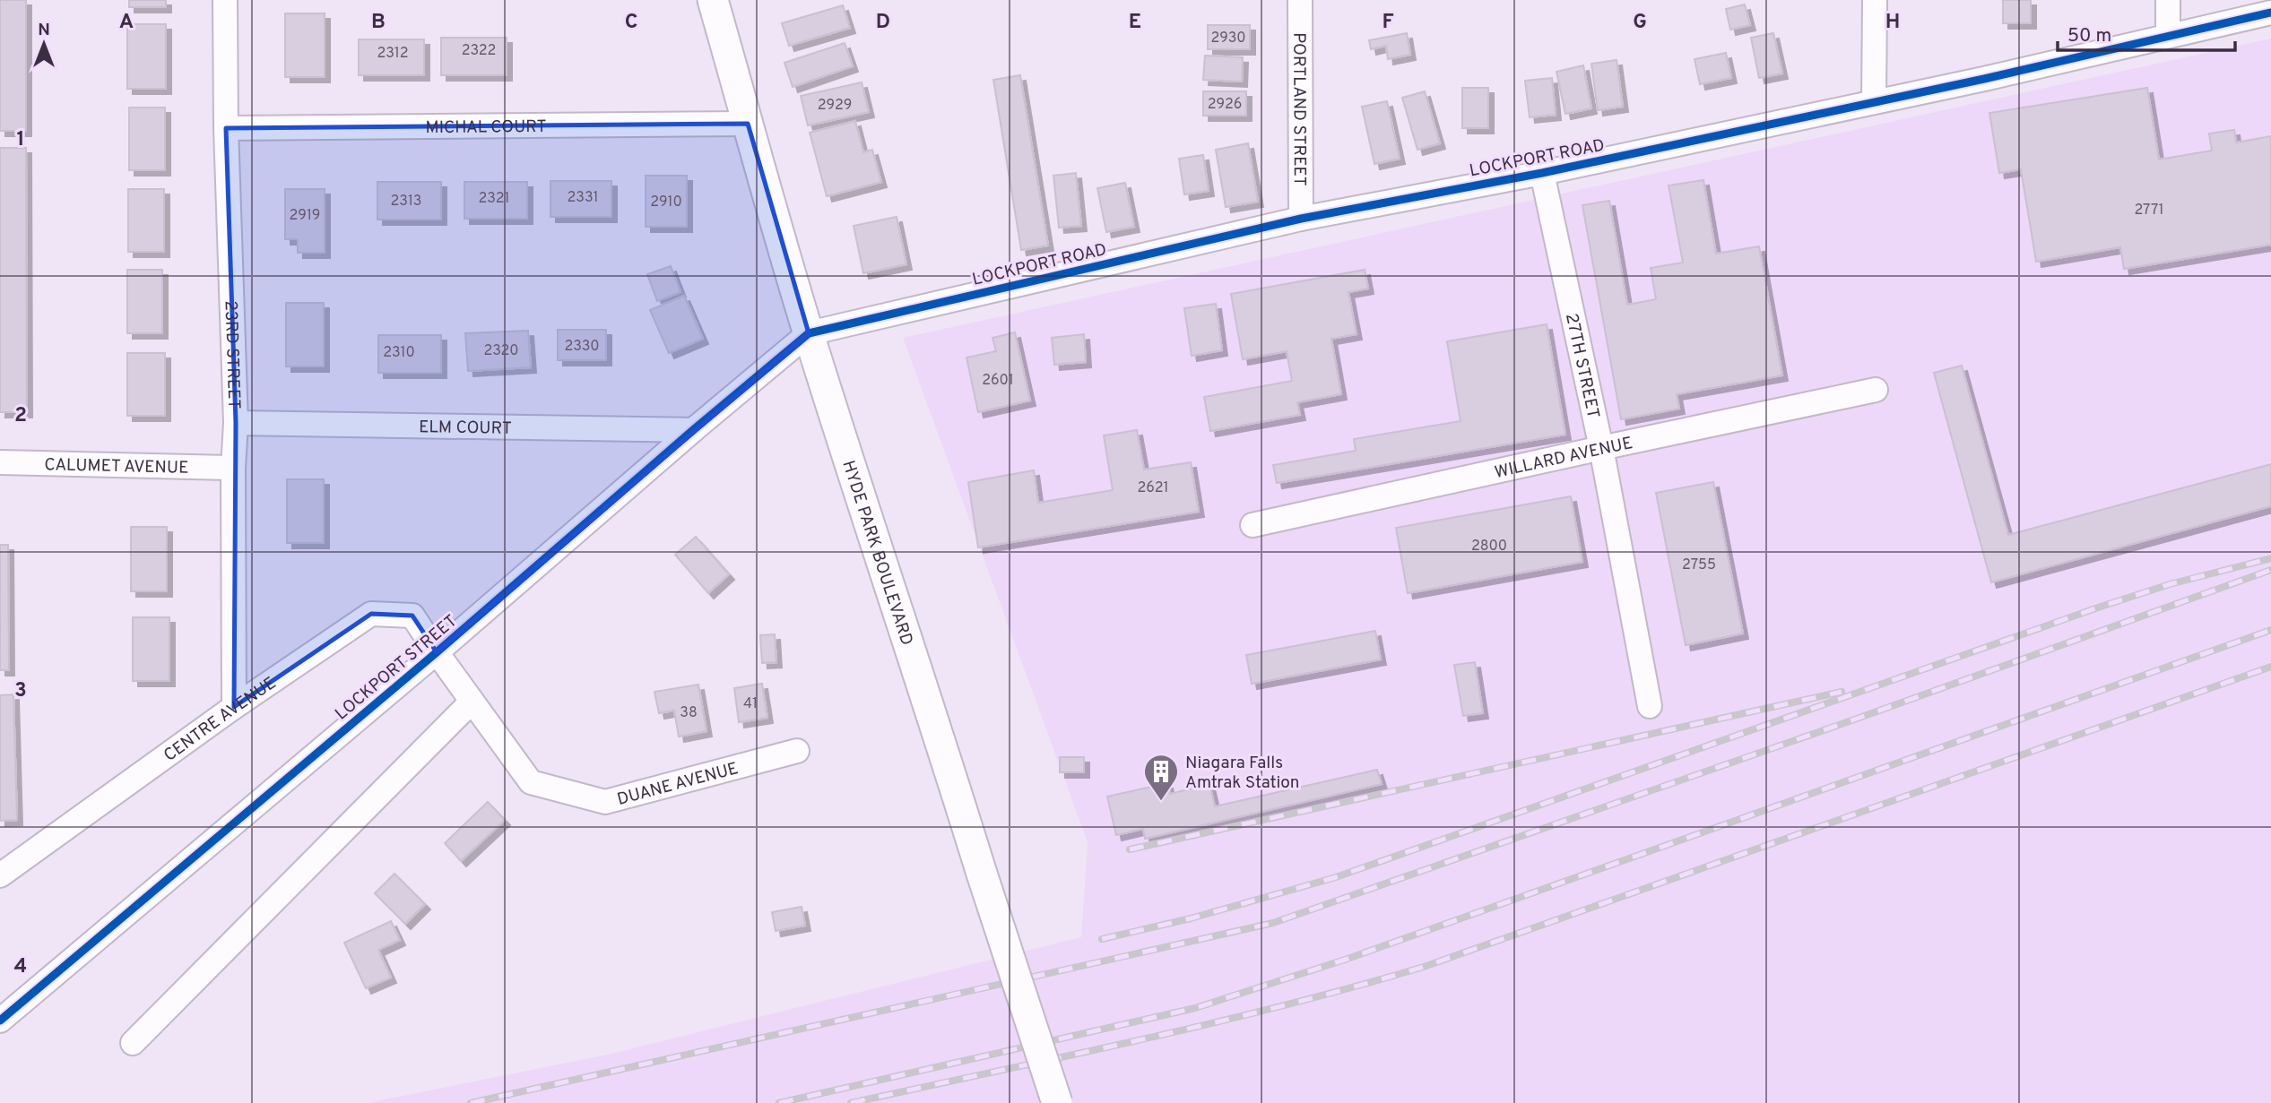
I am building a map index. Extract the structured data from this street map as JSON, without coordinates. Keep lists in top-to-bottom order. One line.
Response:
{"streets":{"main road":["HYDE PARK BOULEVARD"],"street":["PORTLAND STREET","MICHAL COURT","LOCKPORT ROAD","23RD STREET","27TH STREET","ELM COURT","WILLARD AVENUE","CALUMET AVENUE","LOCKPORT STREET","CENTRE AVENUE","DUANE AVENUE"]},"crossings":[["PORTLAND STREET","LOCKPORT ROAD"],["MICHAL COURT","23RD STREET"],["MICHAL COURT","HYDE PARK BOULEVARD"],["LOCKPORT ROAD","27TH STREET"],["LOCKPORT ROAD","HYDE PARK BOULEVARD"],["LOCKPORT ROAD","LOCKPORT STREET"],["23RD STREET","ELM COURT"],["23RD STREET","CALUMET AVENUE"],["23RD STREET","CENTRE AVENUE"],["27TH STREET","WILLARD AVENUE"],["ELM COURT","LOCKPORT STREET"],["HYDE PARK BOULEVARD","LOCKPORT STREET"],["LOCKPORT STREET","CENTRE AVENUE"],["LOCKPORT STREET","DUANE AVENUE"],["CENTRE AVENUE","DUANE AVENUE"]],"places":{"building":["Niagara Falls Amtrak Station"]},"house_numbers":["2930","2322","2312","2926","2929","2331","2321","2313","2910","2771","2919","2330","2320","2310","2601","2621","2800","2755","41","38"],"scale_bar":"50 m","north":"top","grid":{"columns":["A","B","C","D","E","F","G","H"],"rows":["1","2","3","4"]}}
